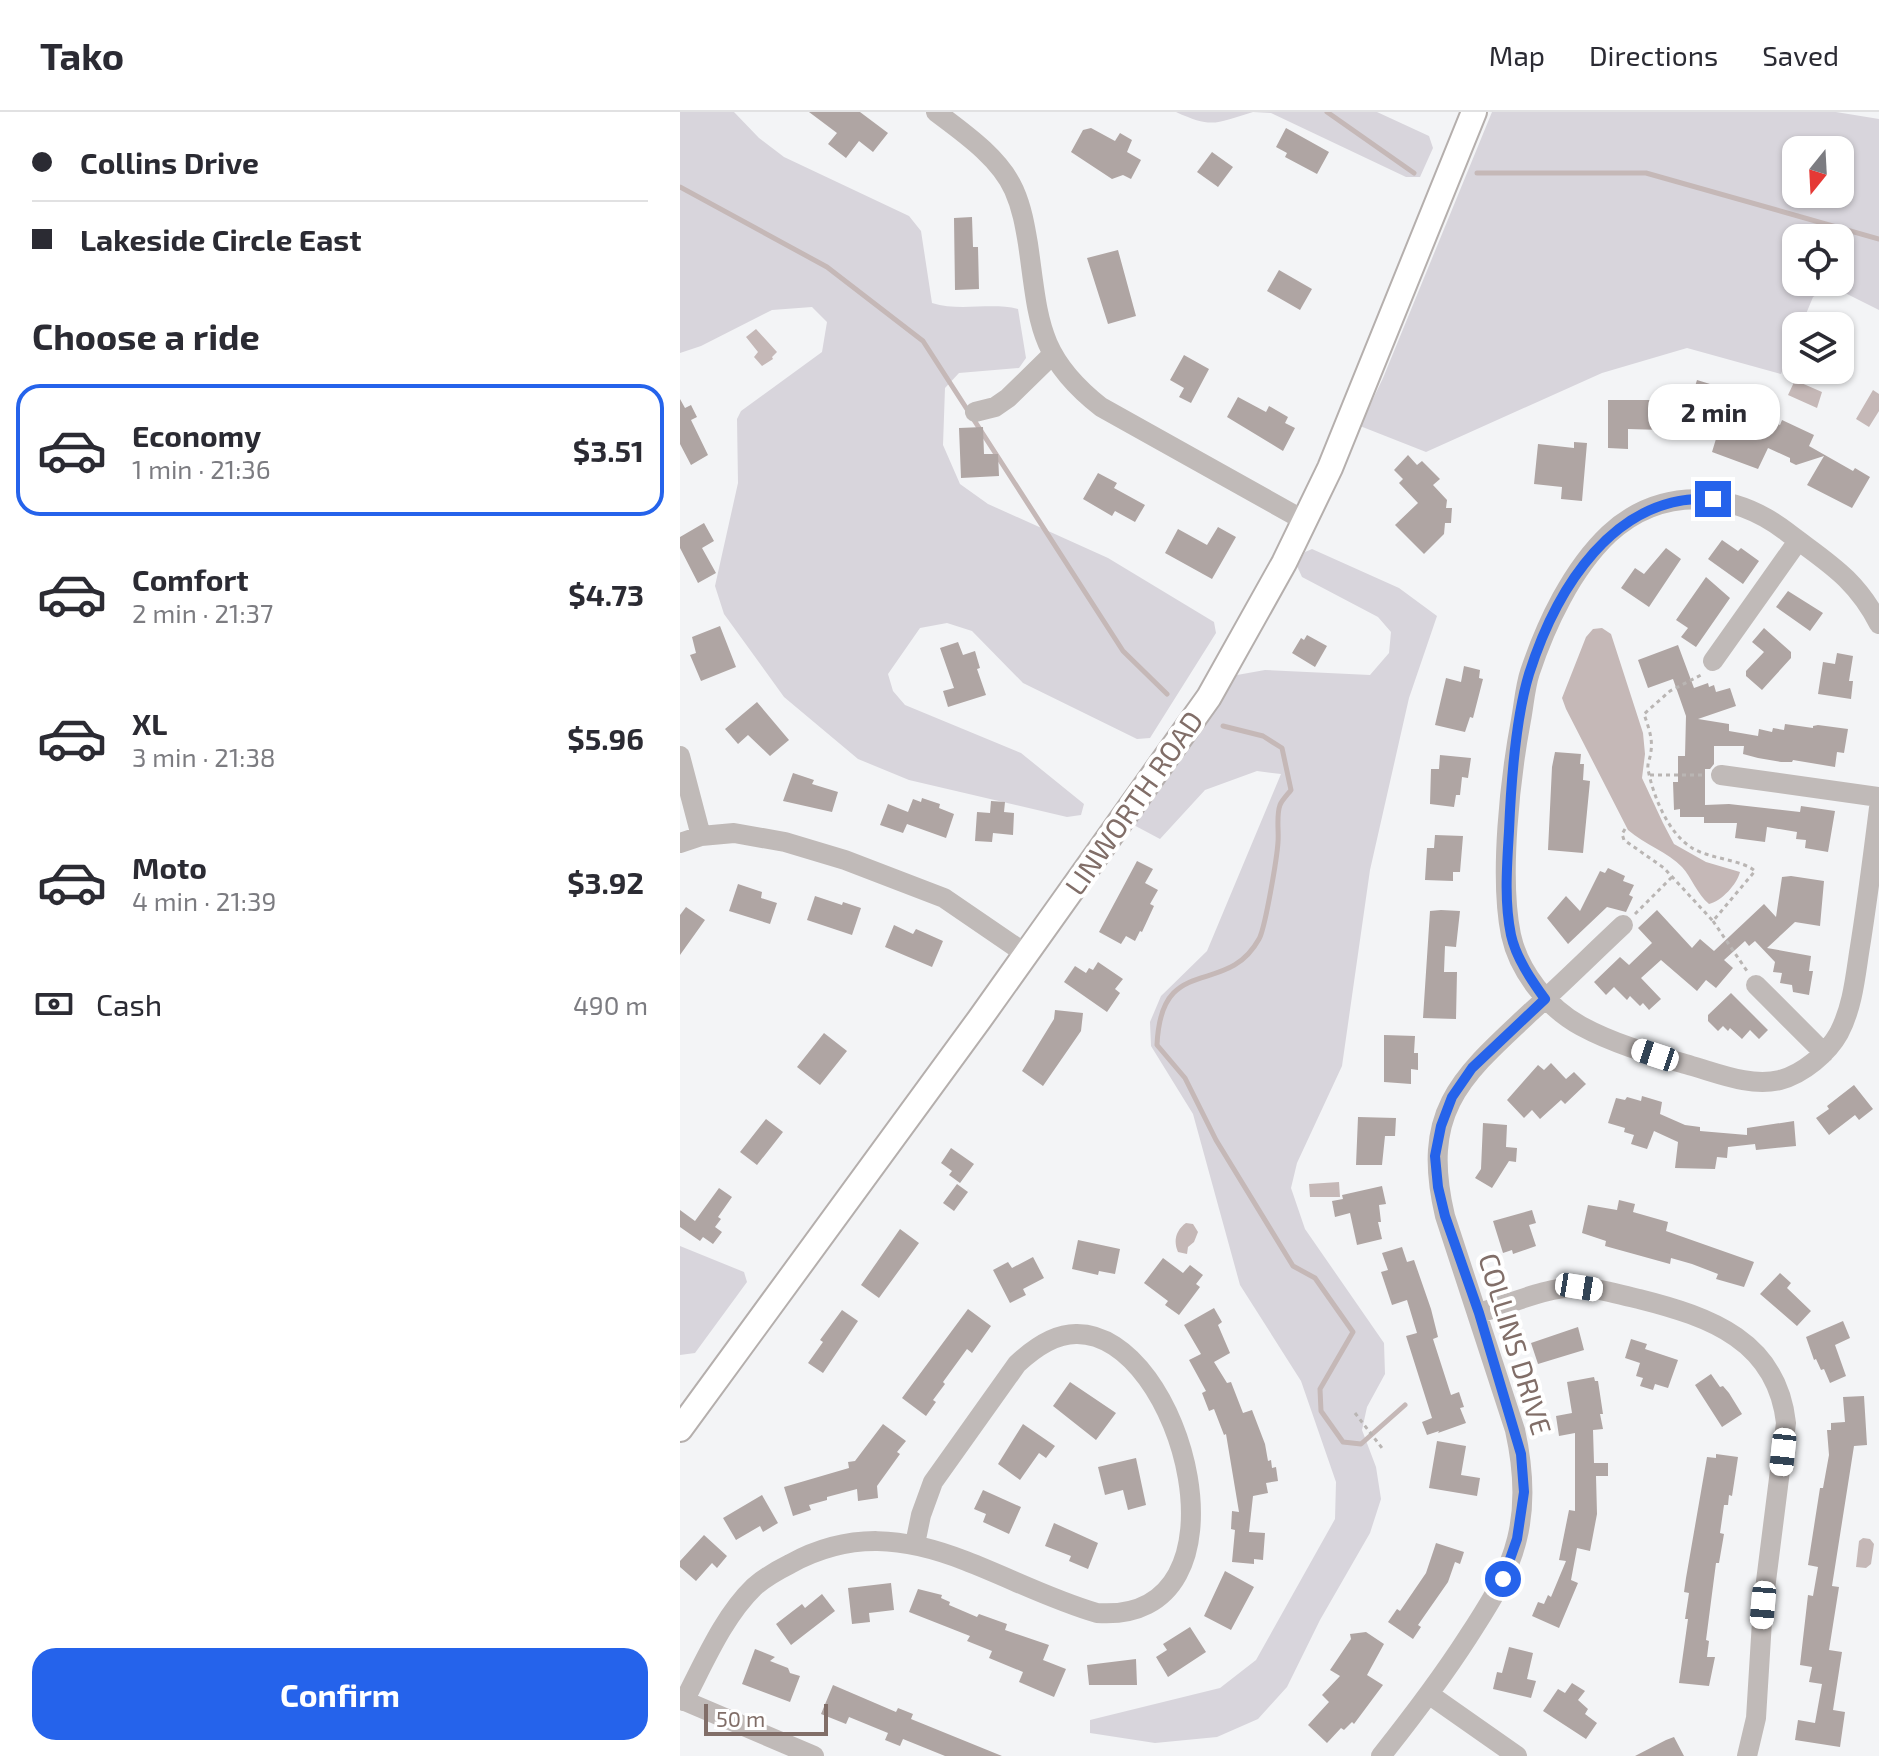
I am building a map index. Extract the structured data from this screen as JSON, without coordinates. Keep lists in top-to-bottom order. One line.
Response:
{"streets":{"main road":["LINWORTH ROAD"],"street":["COLLINS DRIVE"]},"scale_bar":"50 m","north":"bottom","page":{"header":"Tako","nav":["Map","Directions","Saved"],"banner":["Collins Drive","Lakeside Circle East"],"heading":"Choose a ride","list":[{"name":"Economy","note":"1 min · 21:36","value":"$3.51"},{"name":"Comfort","note":"2 min · 21:37","value":"$4.73"},{"name":"XL","note":"3 min · 21:38","value":"$5.96"},{"name":"Moto","note":"4 min · 21:39","value":"$3.92"}],"bubble":"2 min","pay":["Cash","490 m"],"buttons":"Confirm","scale":"50 m"}}
